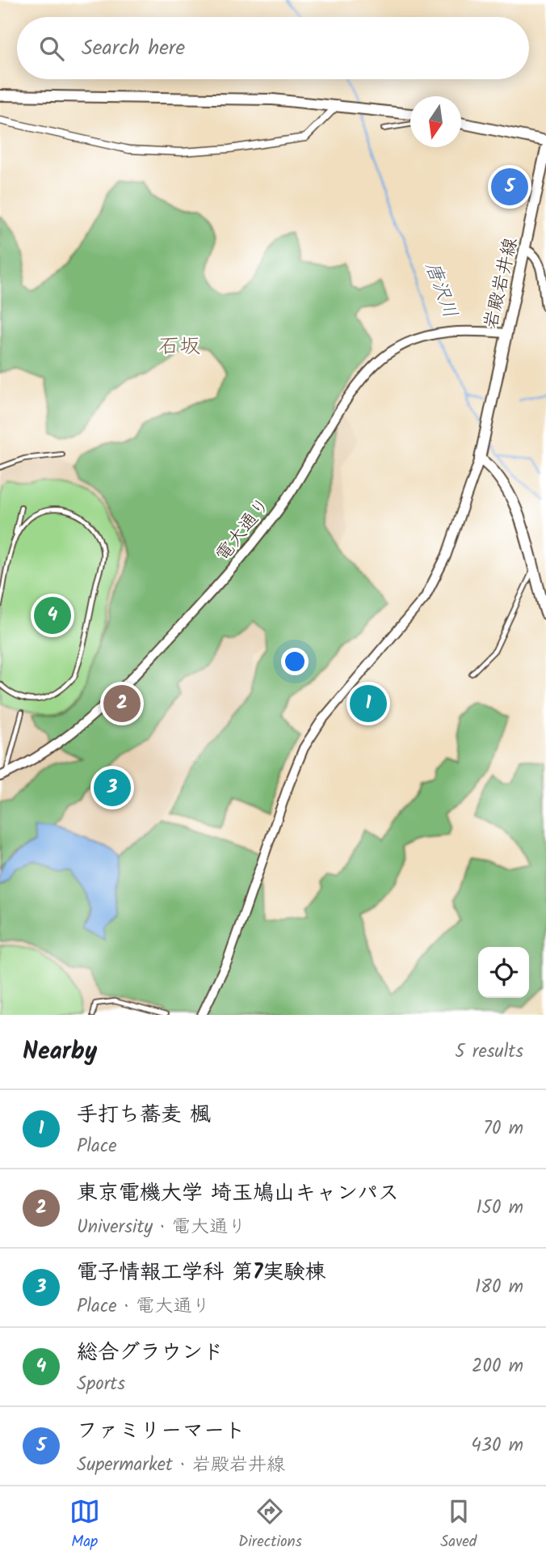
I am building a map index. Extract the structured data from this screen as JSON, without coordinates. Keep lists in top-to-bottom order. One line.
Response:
{"streets":{"main road":["岩殿岩井線"],"street":["電大通り"]},"crossings":[["岩殿岩井線","電大通り"]],"districts":["石坂"],"water":["唐沢川"],"north":"bottom","page":{"search":"Search here","pins":["5","4","1","2","3"],"heading":["Nearby","5 results"],"list":[{"mark":"1","name":"手打ち蕎麦 楓","note":"Place","value":"70 m"},{"mark":"2","name":"東京電機大学 埼玉鳩山キャンパス","note":"University · 電大通り","value":"150 m"},{"mark":"3","name":"電子情報工学科 第7実験棟","note":"Place · 電大通り","value":"180 m"},{"mark":"4","name":"総合グラウンド","note":"Sports","value":"200 m"},{"mark":"5","name":"ファミリーマート","note":"Supermarket · 岩殿岩井線","value":"430 m"}],"nav":["Map","Directions","Saved"]}}
